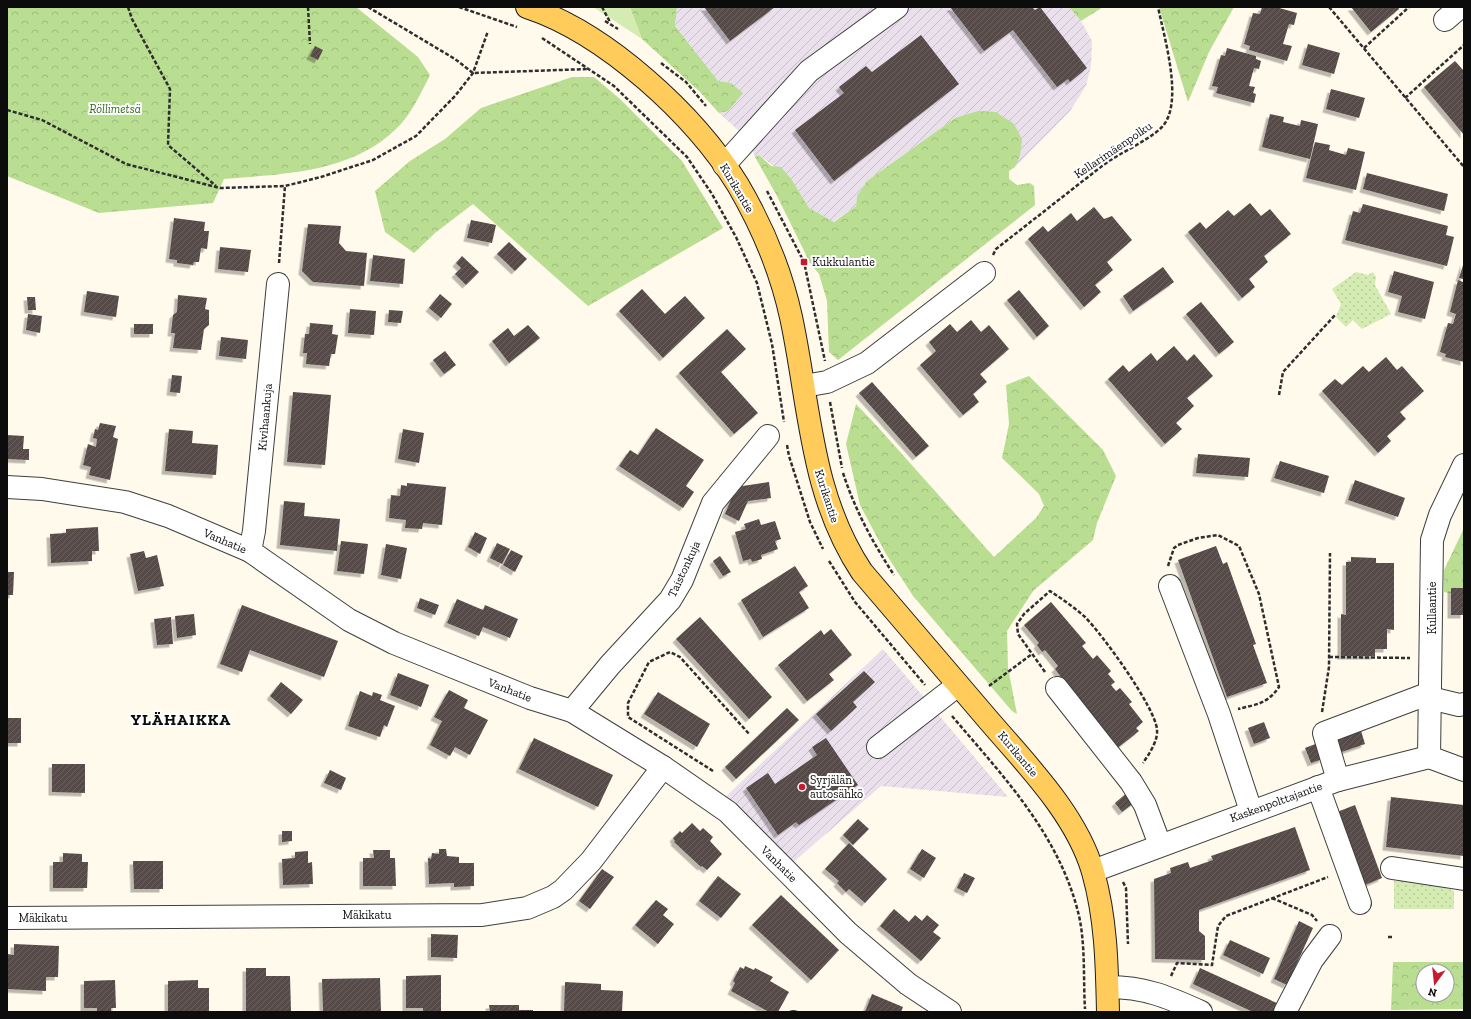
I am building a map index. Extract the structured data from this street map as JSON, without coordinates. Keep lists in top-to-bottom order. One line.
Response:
{"streets":{"main road":["Kurikantie"],"street":["Kivihaankuja","Vanhatie","Taistonkuja","Kullaantie","Kaskenpolttajantie","Mäkikatu"],"path":["Kellarimäenpolku"]},"crossings":[["Kurikantie","Kaskenpolttajantie"],["Kivihaankuja","Vanhatie"],["Vanhatie","Taistonkuja"],["Vanhatie","Mäkikatu"],["Kullaantie","Kaskenpolttajantie"]],"districts":["YLÄHAIKKA"],"parks":["Röllimetsä"],"places":{"transit":["Kukkulantie"],"other":["Syrjälän autosähkö"]},"north":"bottom"}
